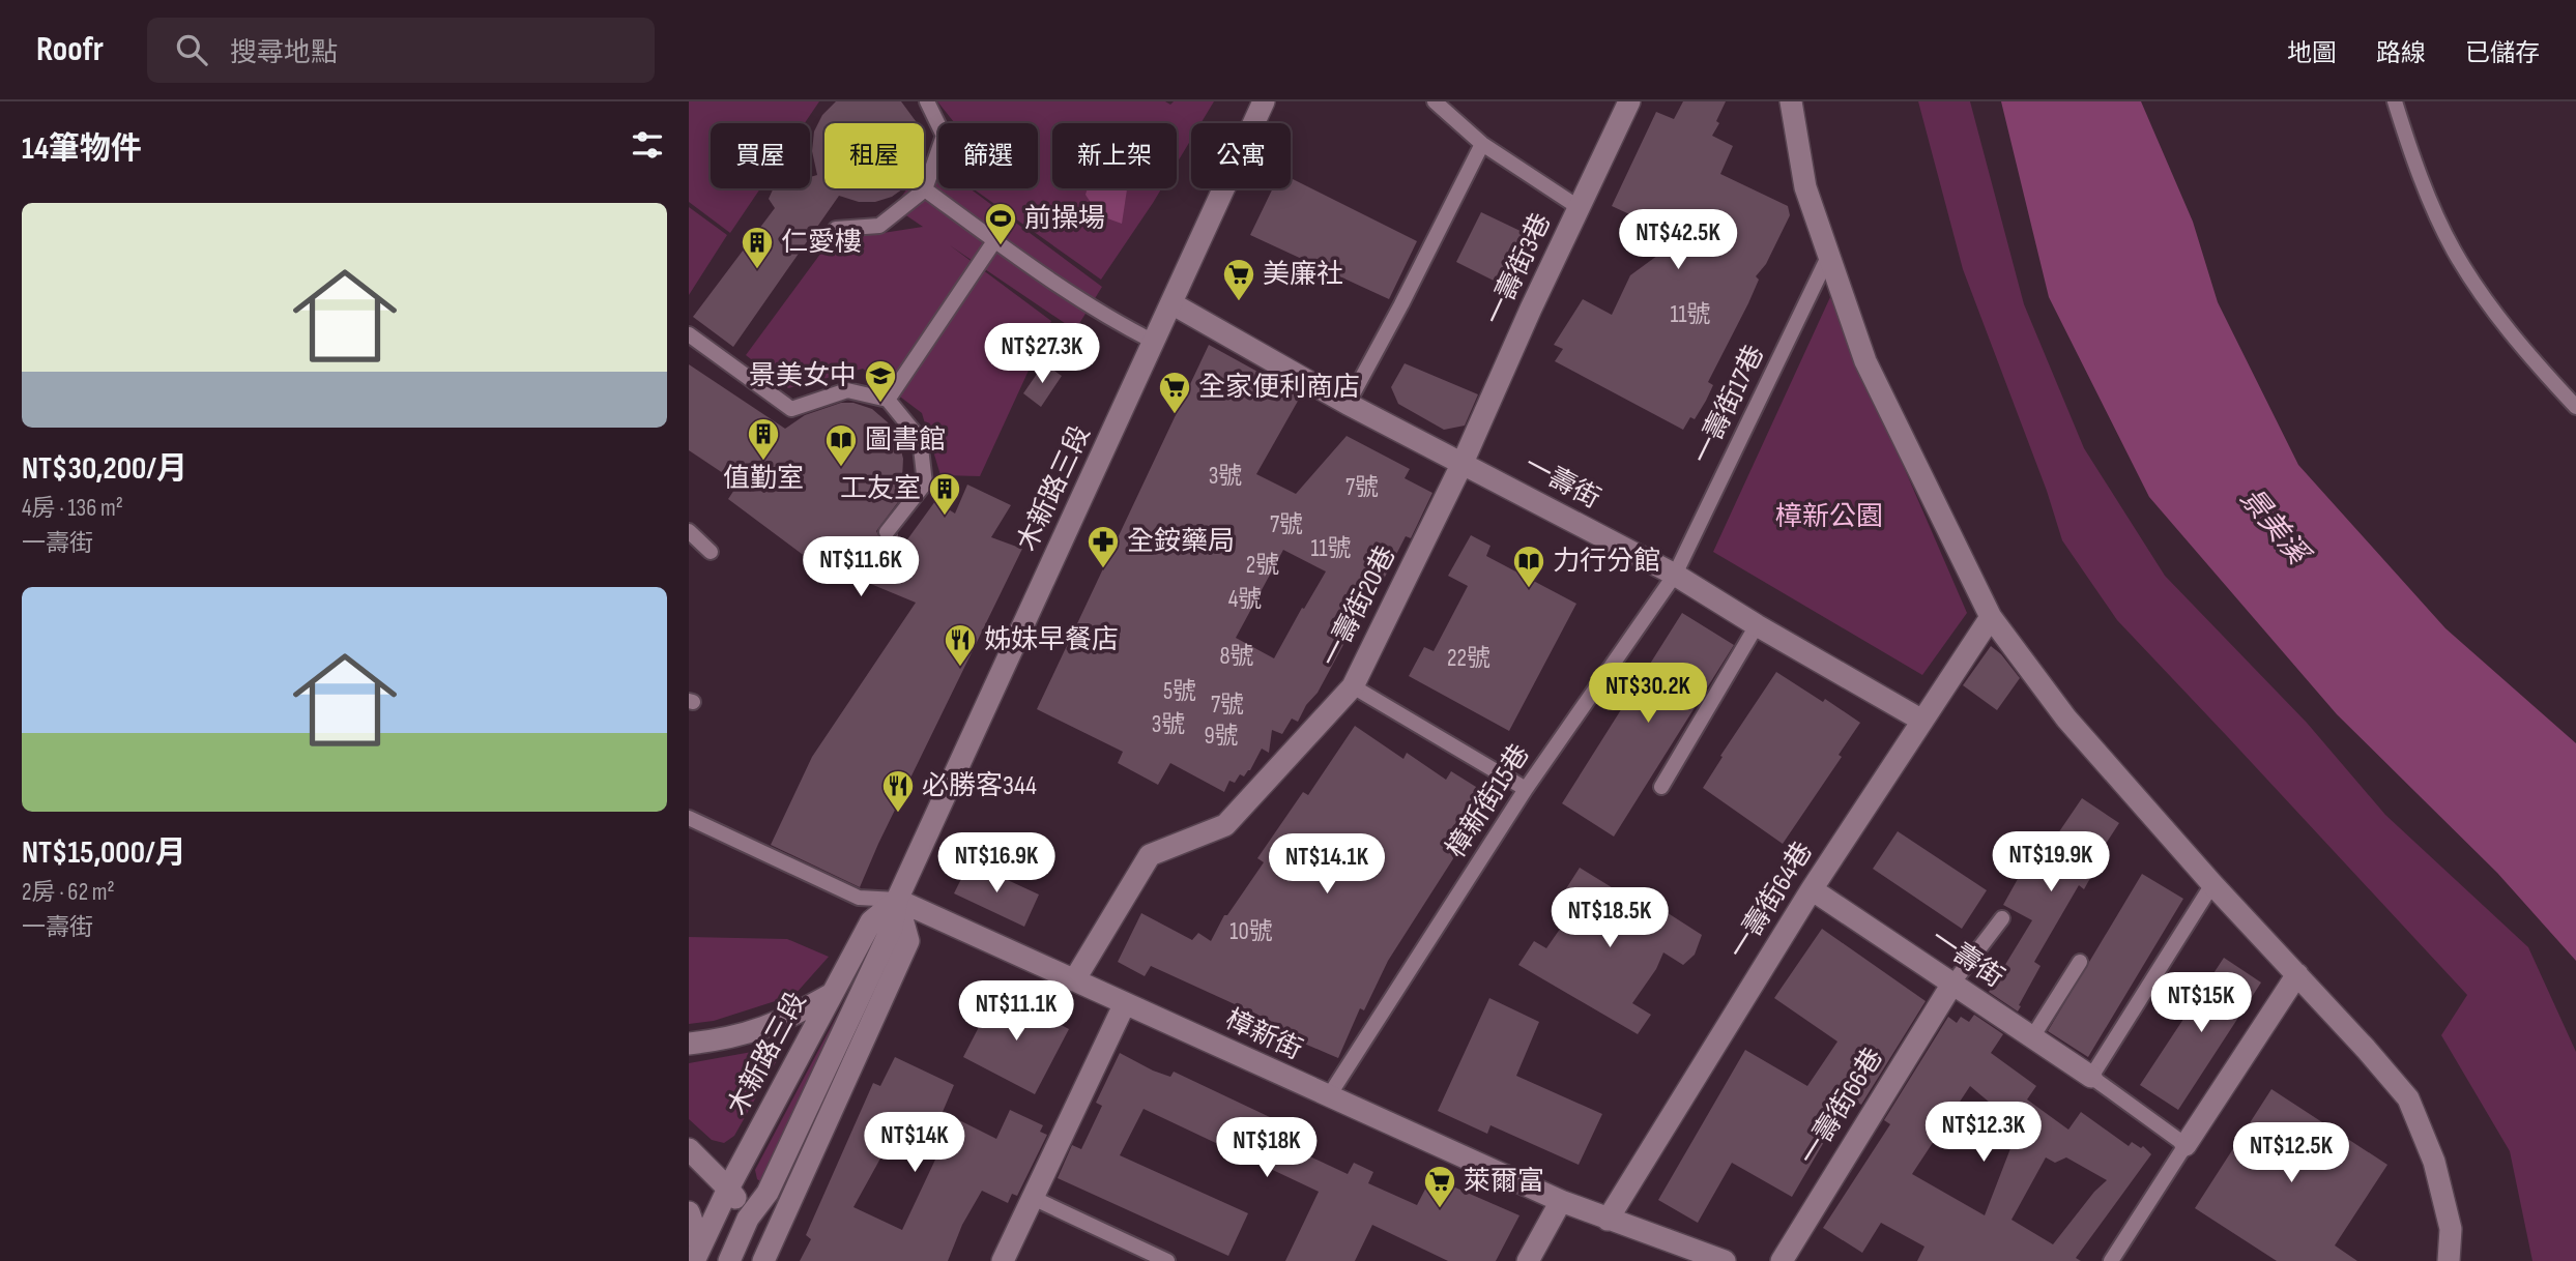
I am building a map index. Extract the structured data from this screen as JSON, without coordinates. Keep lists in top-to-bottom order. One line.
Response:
{"streets":{"street":["一壽街3巷","一壽街","木新路三段","一壽街20巷","一壽街64巷","樟新街","一壽街66巷"],"lane":["一壽街17巷","樟新街15巷"]},"crossings":[["一壽街3巷","一壽街"],["一壽街3巷","一壽街20巷"],["一壽街17巷","一壽街"],["一壽街17巷","樟新街15巷"],["一壽街","木新路三段"],["一壽街","一壽街20巷"],["一壽街","樟新街15巷"],["一壽街","一壽街64巷"],["一壽街","一壽街66巷"],["木新路三段","樟新街"],["一壽街20巷","樟新街"],["樟新街15巷","樟新街"],["一壽街64巷","樟新街"]],"water":["景美溪"],"parks":["樟新公園"],"places":{"sports":["前操場"],"building":["仁愛樓","值勤室","工友室"],"supermarket":["美廉社","全家便利商店","萊爾富"],"school or university":["景美女中"],"library":["圖書館","力行分館"],"pharmacy":["全銨藥局"],"restaurant":["姊妹早餐店","必勝客344"]},"house_numbers":["11號","3號","7號","7號","11號","2號","4號","8號","22號","5號","7號","3號","9號","10號"],"page":{"header":"Roofr","search":"搜尋地點","nav":["地圖","路線","已儲存"],"heading":"14筆物件","chip":["買屋","租屋","篩選","新上架","公寓"],"list":[{"name":"NT$30,200/月","note":"4房 · 136 m² · 一壽街"},{"name":"NT$15,000/月","note":"2房 · 62 m² · 一壽街"}],"price":["NT$42.5K","NT$27.3K","NT$11.6K","NT$30.2K","NT$19.9K","NT$16.9K","NT$14.1K","NT$18.5K","NT$15K","NT$11.1K","NT$12.3K","NT$14K","NT$18K","NT$12.5K"]}}
